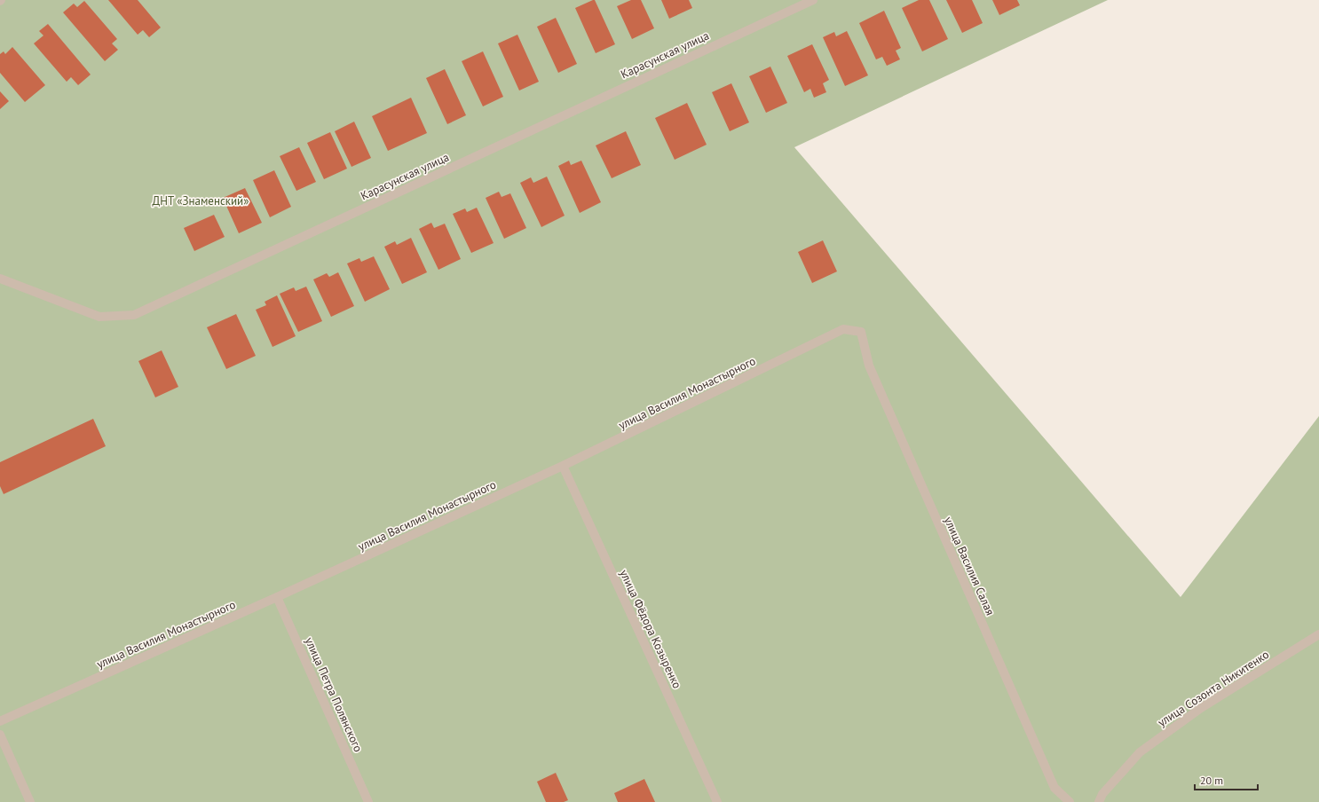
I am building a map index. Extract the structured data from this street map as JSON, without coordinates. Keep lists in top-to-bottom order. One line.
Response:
{"streets":{"street":["Карасунская улица","улица Василия Монастырного","улица Василия Салая","улица Фёдора Козыренко","улица Созонта Никитенко","улица Петра Полянского"]},"crossings":[["улица Василия Монастырного","улица Василия Салая"],["улица Василия Монастырного","улица Фёдора Козыренко"],["улица Василия Монастырного","улица Петра Полянского"]],"parks":["ДНТ «Знаменский»"],"scale_bar":"20 m"}
